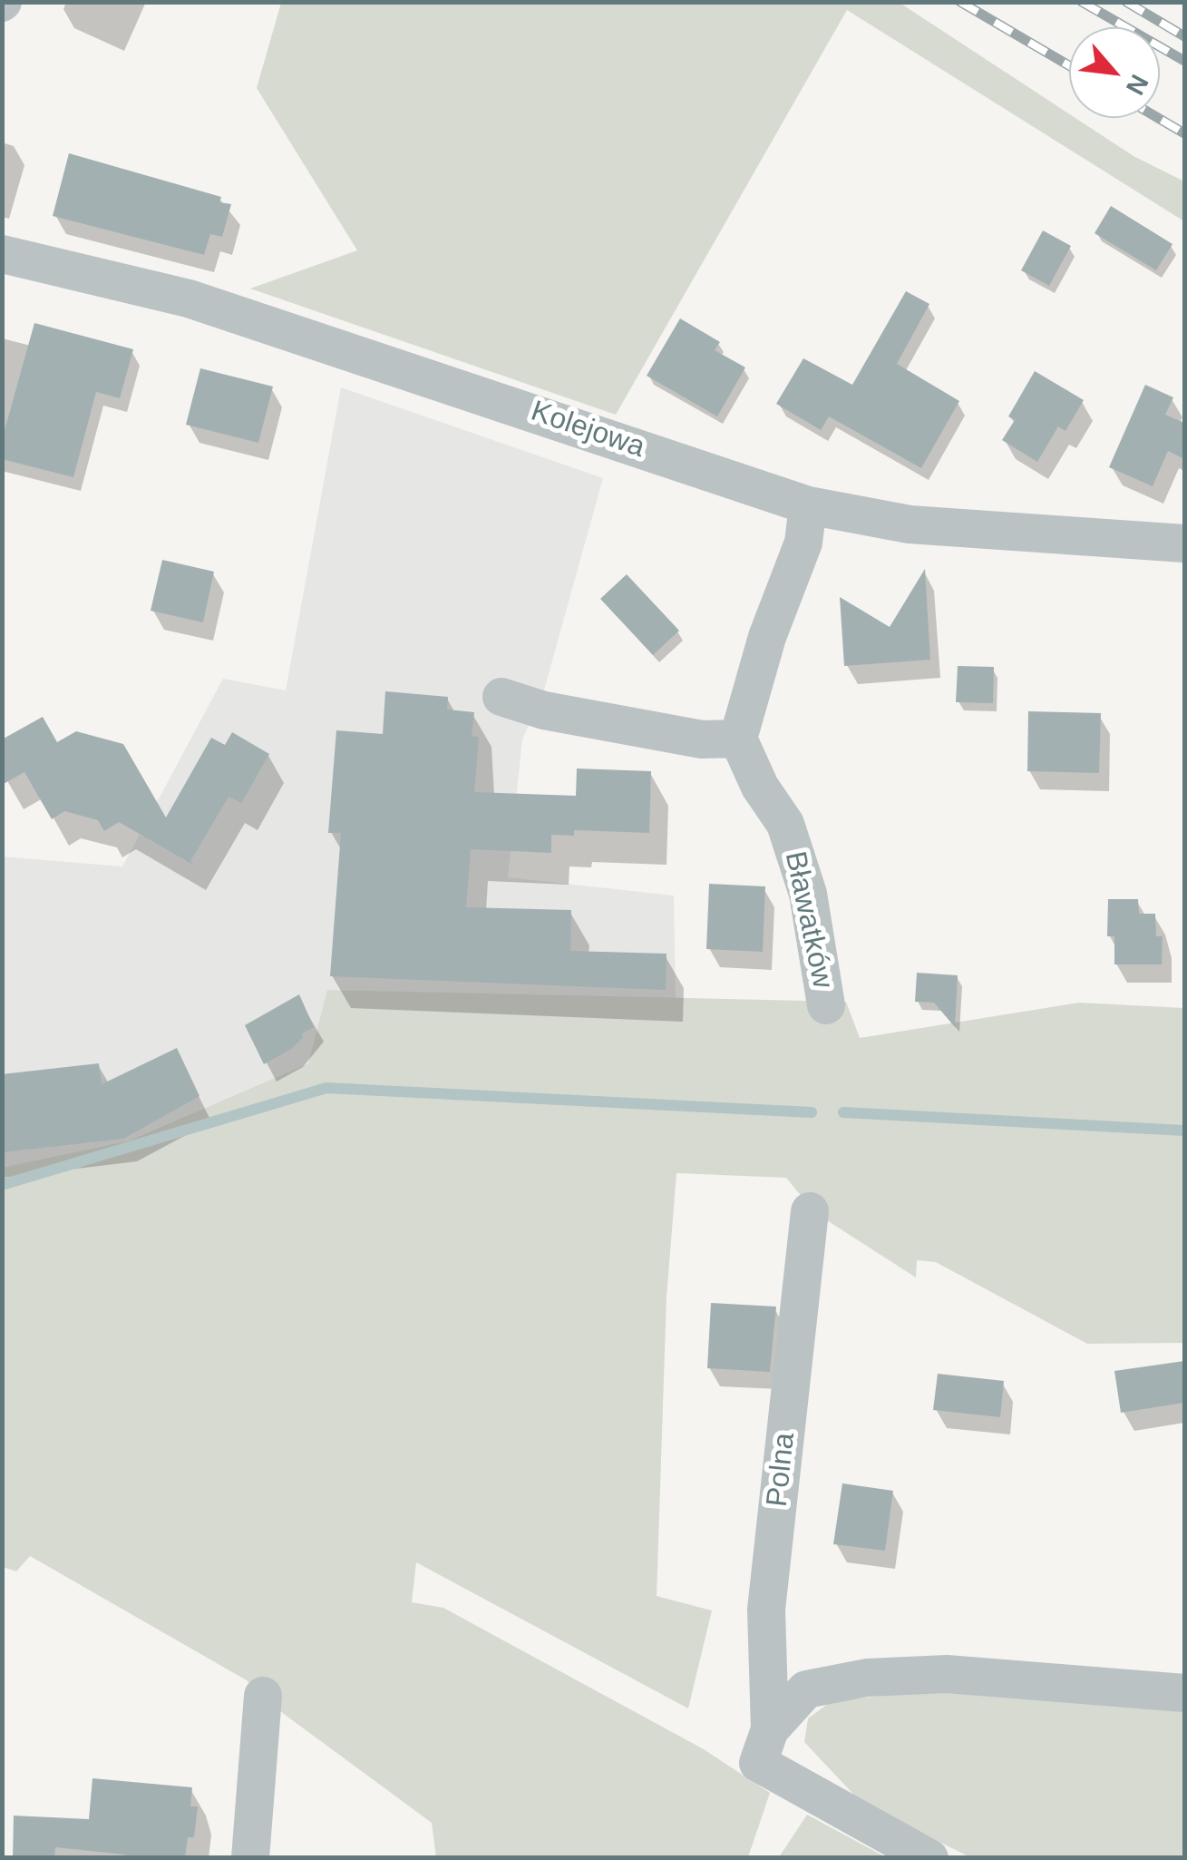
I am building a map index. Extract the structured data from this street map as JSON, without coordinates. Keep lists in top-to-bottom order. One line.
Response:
{"streets":{"street":["Kolejowa","Bławatków","Polna"]},"north":"bottom right"}
